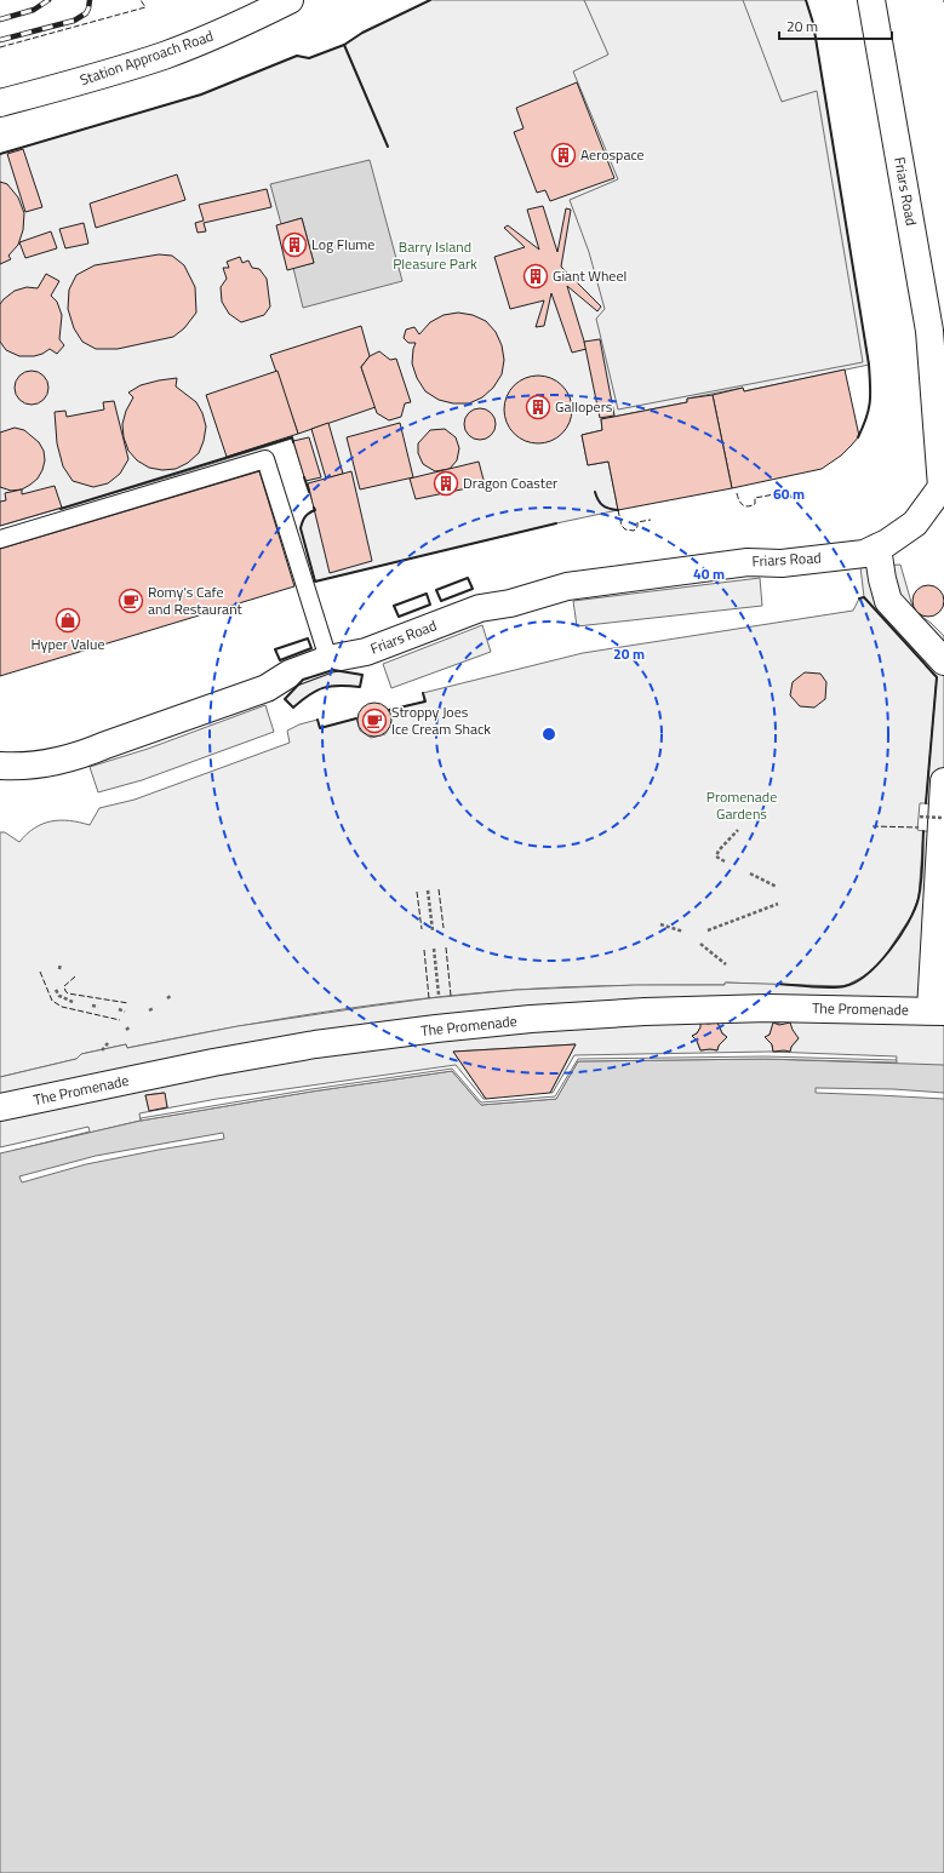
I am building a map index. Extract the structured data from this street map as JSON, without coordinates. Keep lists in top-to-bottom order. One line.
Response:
{"streets":{"main road":["Station Approach Road","Friars Road","The Promenade"]},"parks":["Barry Island Pleasure Park","Promenade Gardens"],"places":{"building":["Aerospace","Log Flume","Giant Wheel","Gallopers","Dragon Coaster"],"cafe":["Romy's Cafe and Restaurant","Stroppy Joes Ice Cream Shack"],"shop":["Hyper Value"]},"scale_bar":"20 m","rings":["60 m","40 m","20 m"]}
